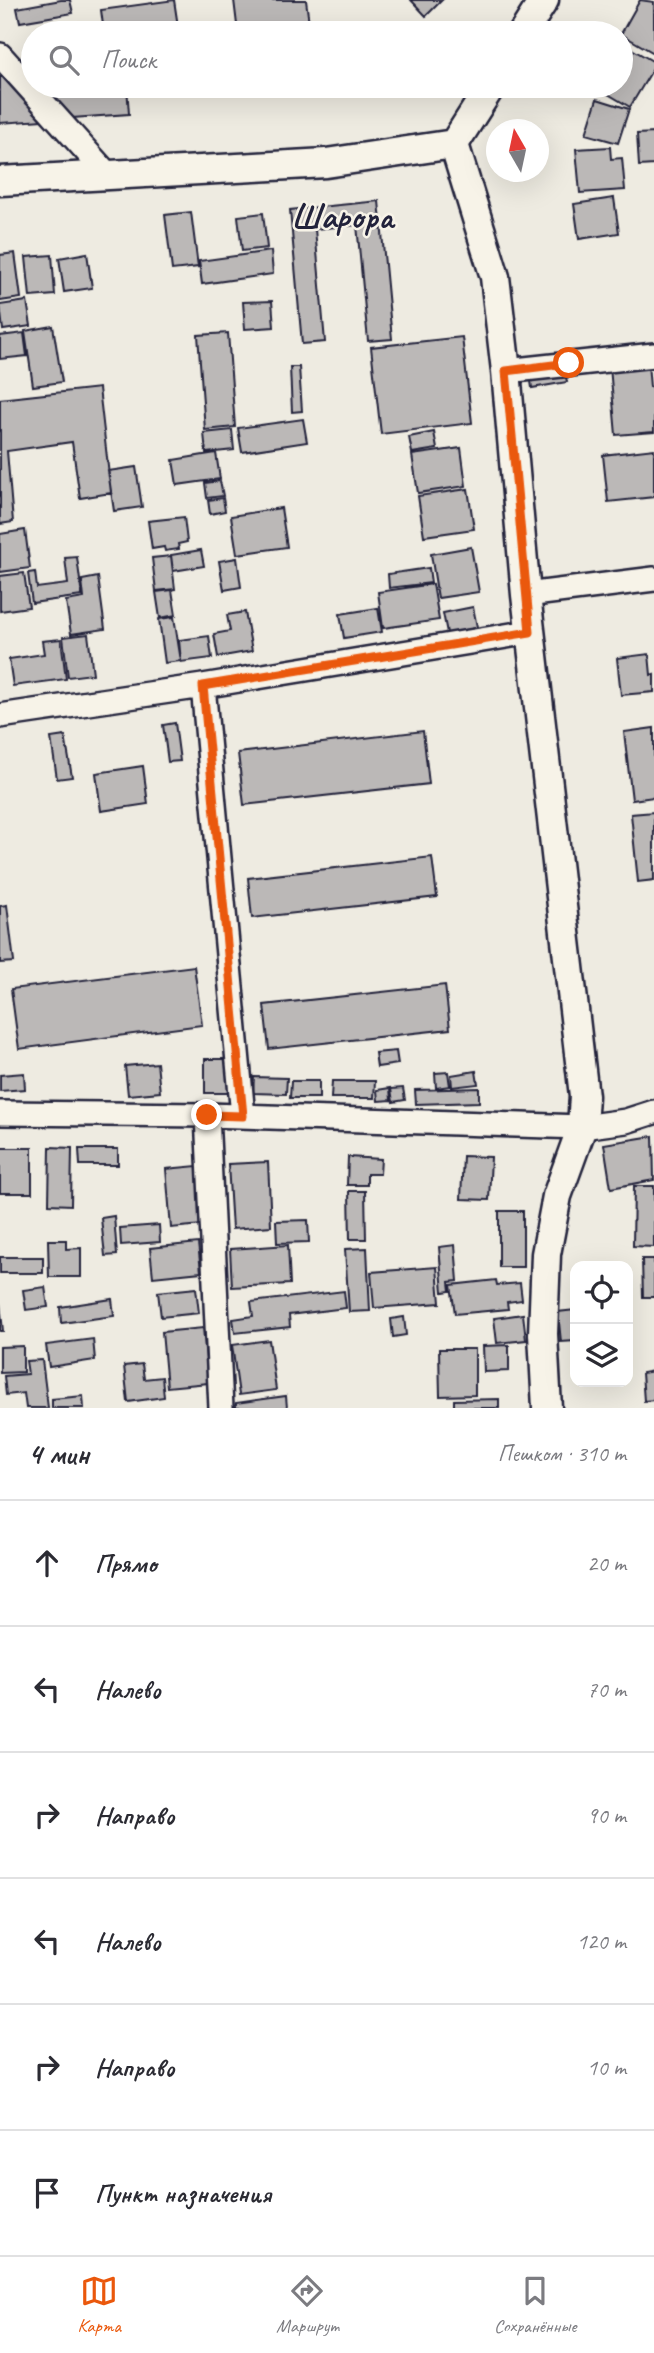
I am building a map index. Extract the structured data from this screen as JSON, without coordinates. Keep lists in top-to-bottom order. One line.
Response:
{"districts":["Шарора"],"north":"top","page":{"search":"Поиск","heading":["4 мин","Пешком · 310 m"],"list":[["Прямо","20 m"],["Налево","70 m"],["Направо","90 m"],["Налево","120 m"],["Направо","10 m"],"Пункт назначения"],"nav":["Карта","Маршрут","Сохранённые"]}}
